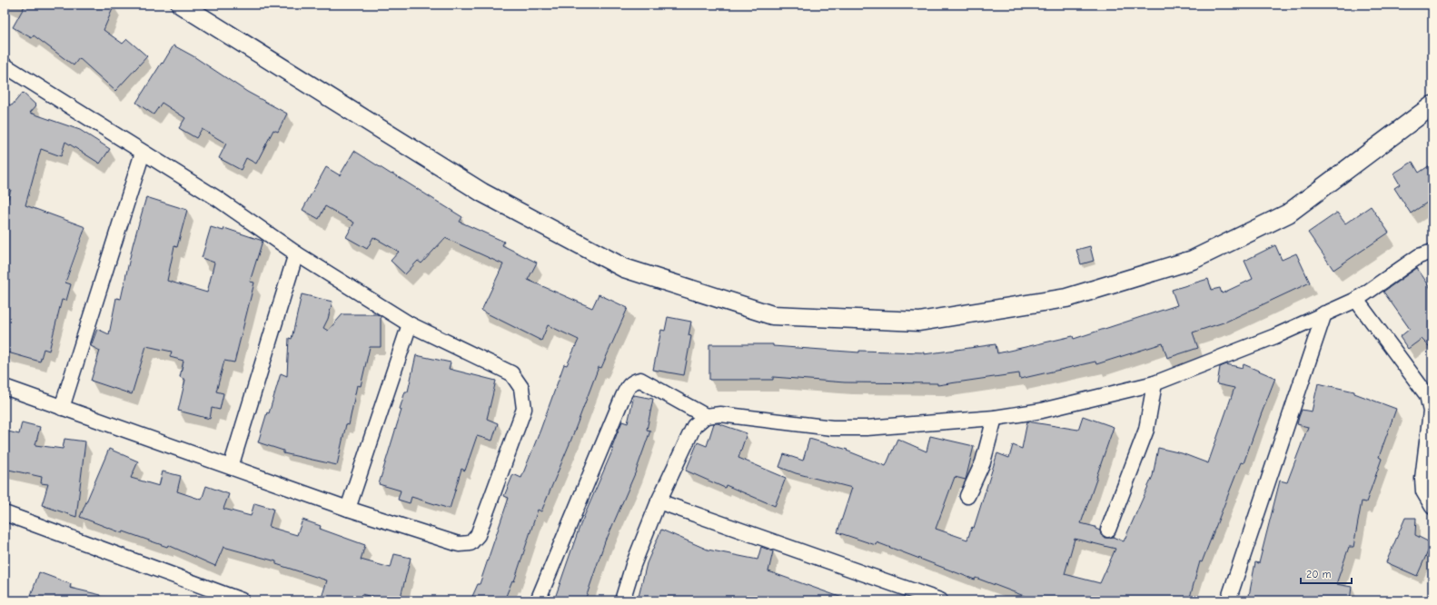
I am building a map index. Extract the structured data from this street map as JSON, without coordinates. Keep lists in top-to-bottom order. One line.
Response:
{"scale_bar":"20 m"}
